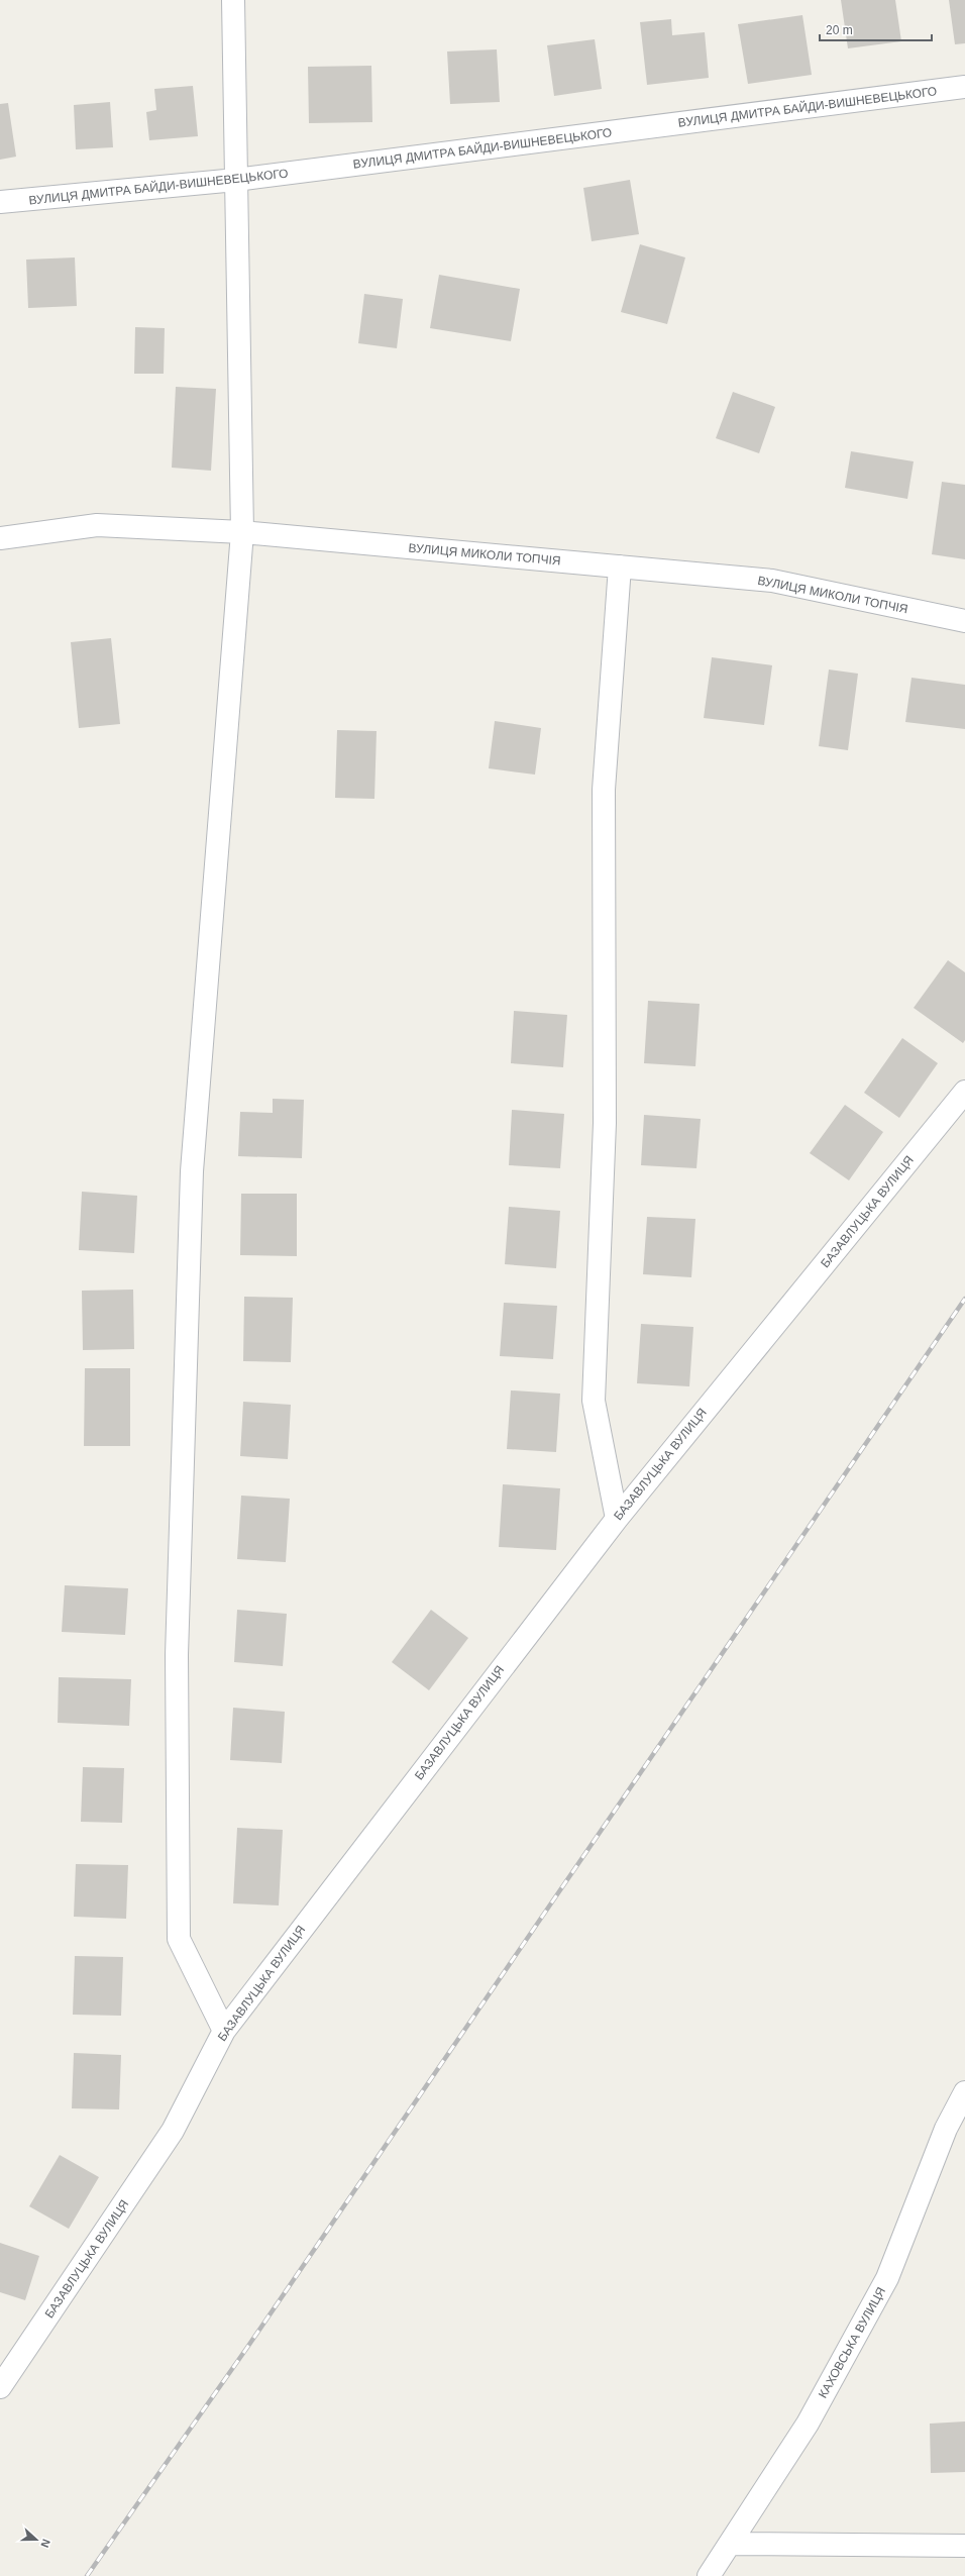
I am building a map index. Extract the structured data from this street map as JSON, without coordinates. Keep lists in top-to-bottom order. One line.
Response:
{"streets":{"street":["ВУЛИЦЯ ДМИТРА БАЙДИ-ВИШНЕВЕЦЬКОГО","ВУЛИЦЯ МИКОЛИ ТОПЧІЯ","БАЗАВЛУЦЬКА ВУЛИЦЯ","КАХОВСЬКА ВУЛИЦЯ"]},"scale_bar":"20 m","north":"right"}
